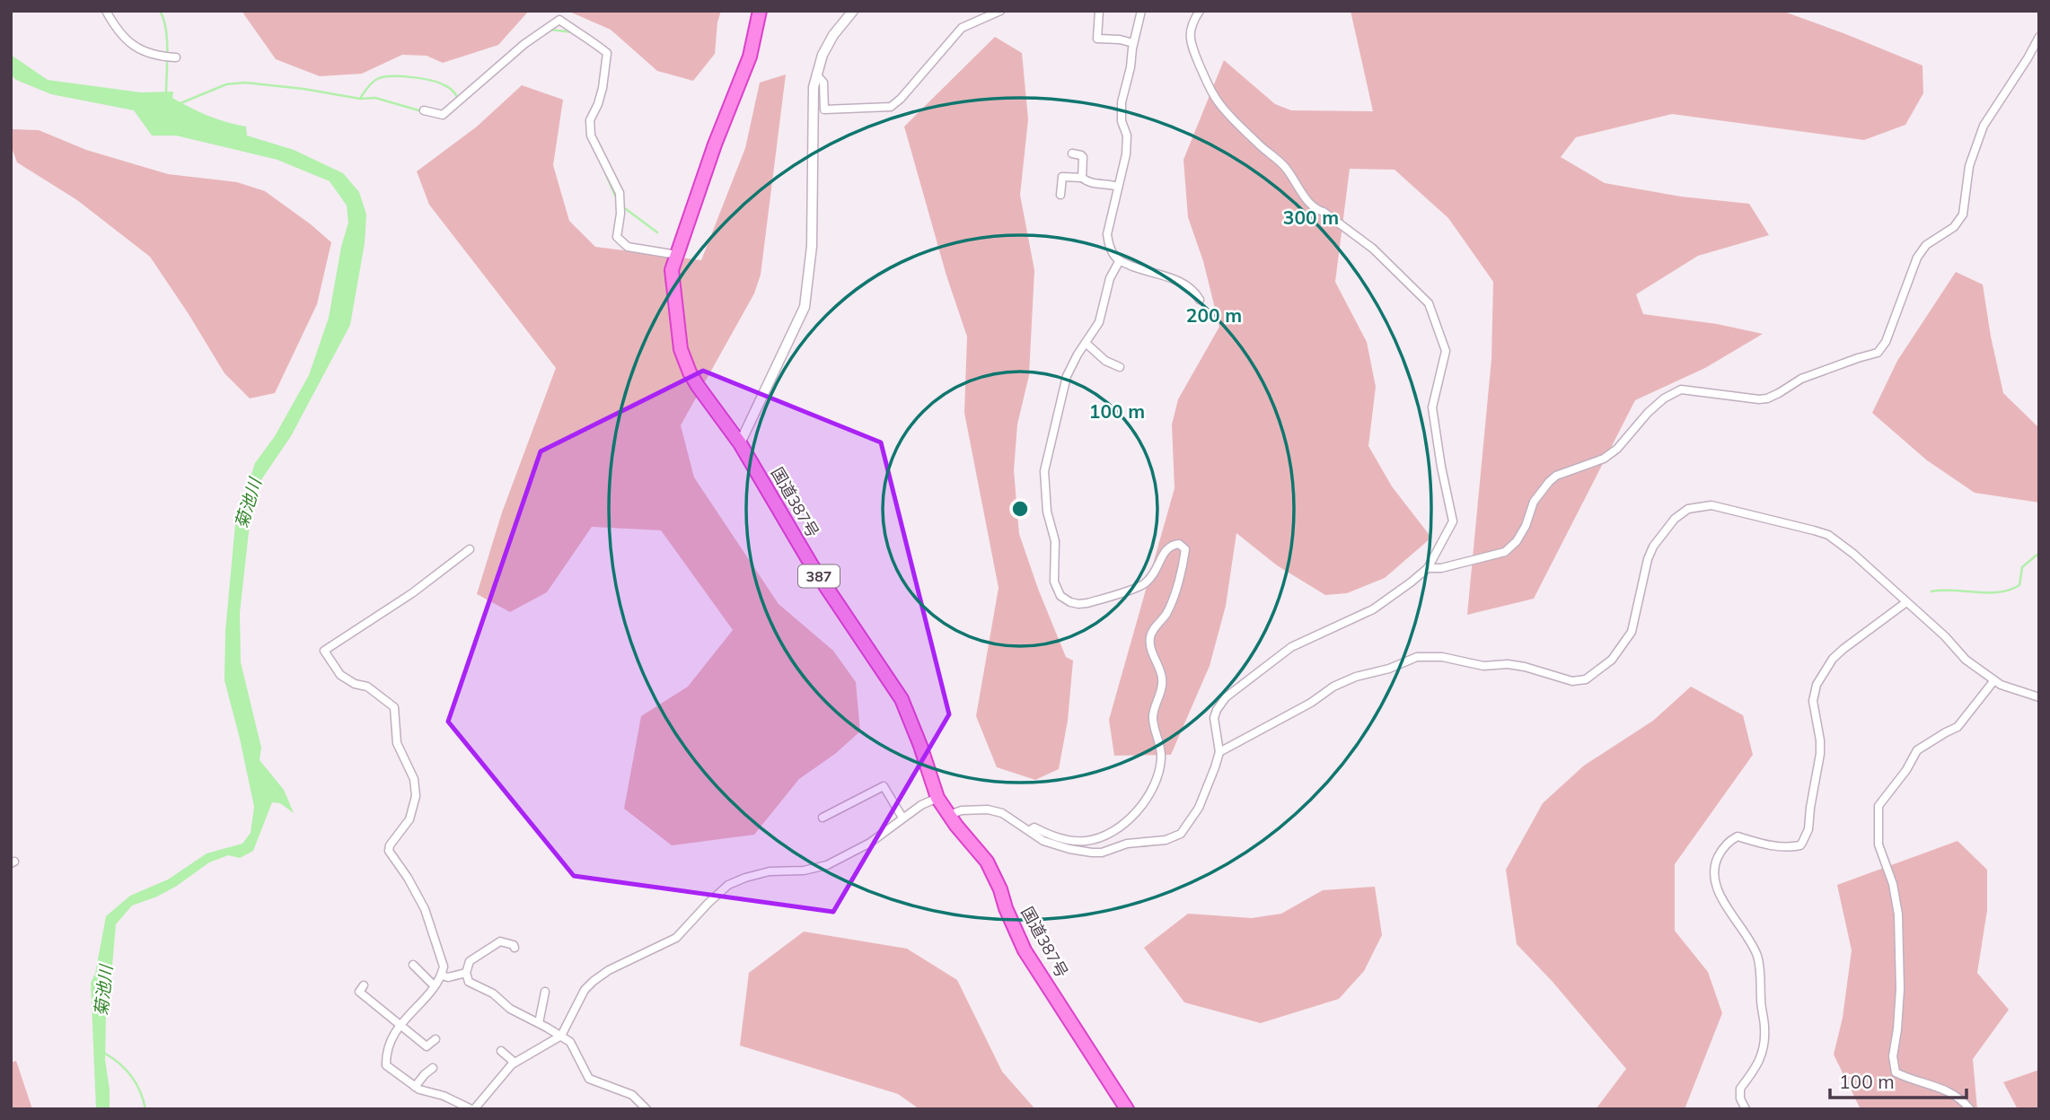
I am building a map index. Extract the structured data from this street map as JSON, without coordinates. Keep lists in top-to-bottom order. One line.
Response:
{"streets":{"highway":["国道387号","387"]},"water":["菊池川"],"scale_bar":"100 m","rings":["300 m","200 m","100 m"]}
